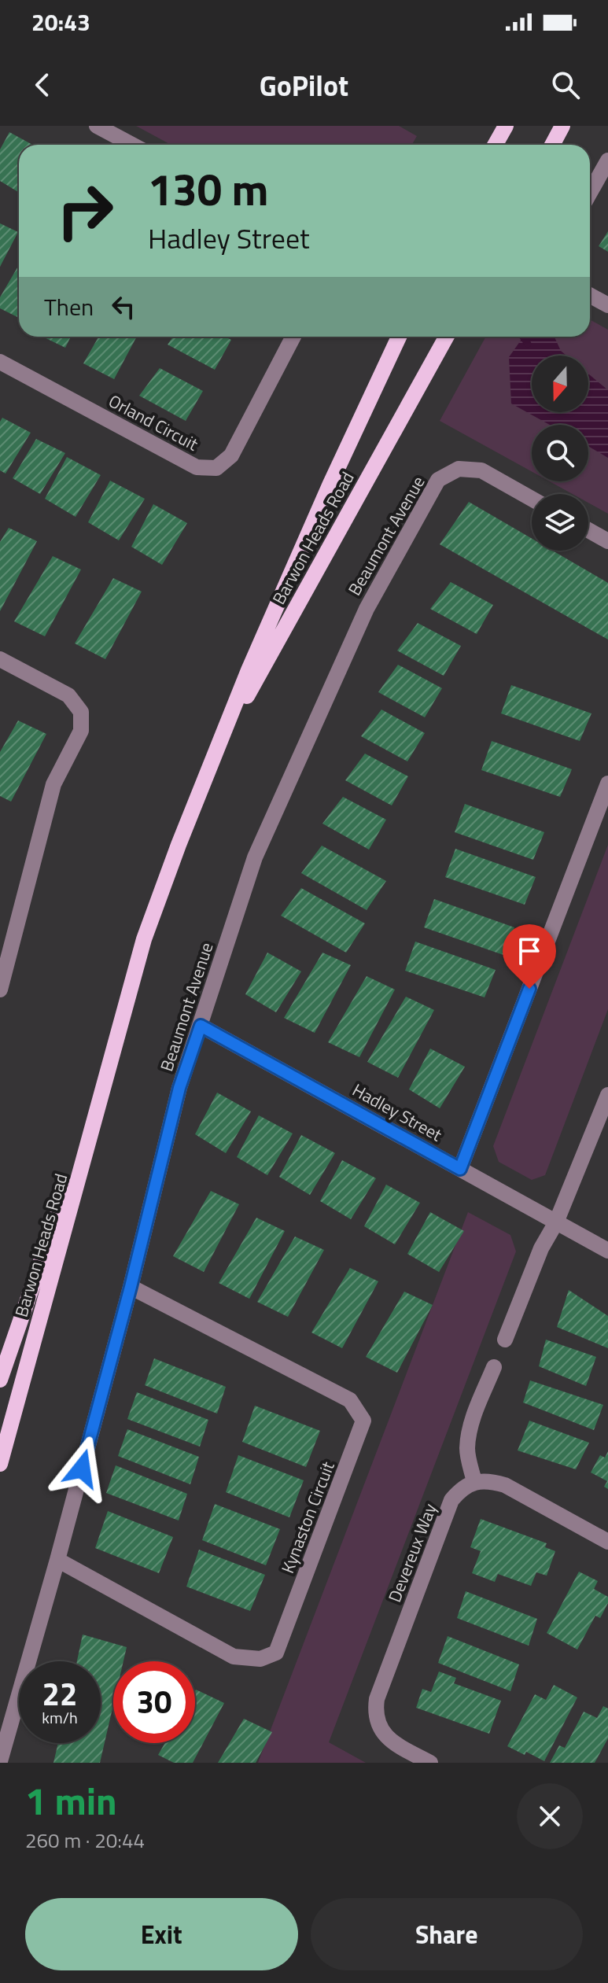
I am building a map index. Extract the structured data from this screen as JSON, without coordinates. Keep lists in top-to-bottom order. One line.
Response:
{"streets":{"main road":["Barwon Heads Road"],"street":["Orland Circuit","Beaumont Avenue","Hadley Street","Kynaston Circuit","Devereux Way"]},"crossings":[["Beaumont Avenue","Hadley Street"],["Beaumont Avenue","Kynaston Circuit"]],"north":"bottom","page":{"status":"20:43","header":"GoPilot","turn":["130 m","Hadley Street"],"then":"Then","speed":"22 km/h","limit":"30","heading":["1 min","260 m · 20:44"],"buttons":["Exit","Share"]}}
